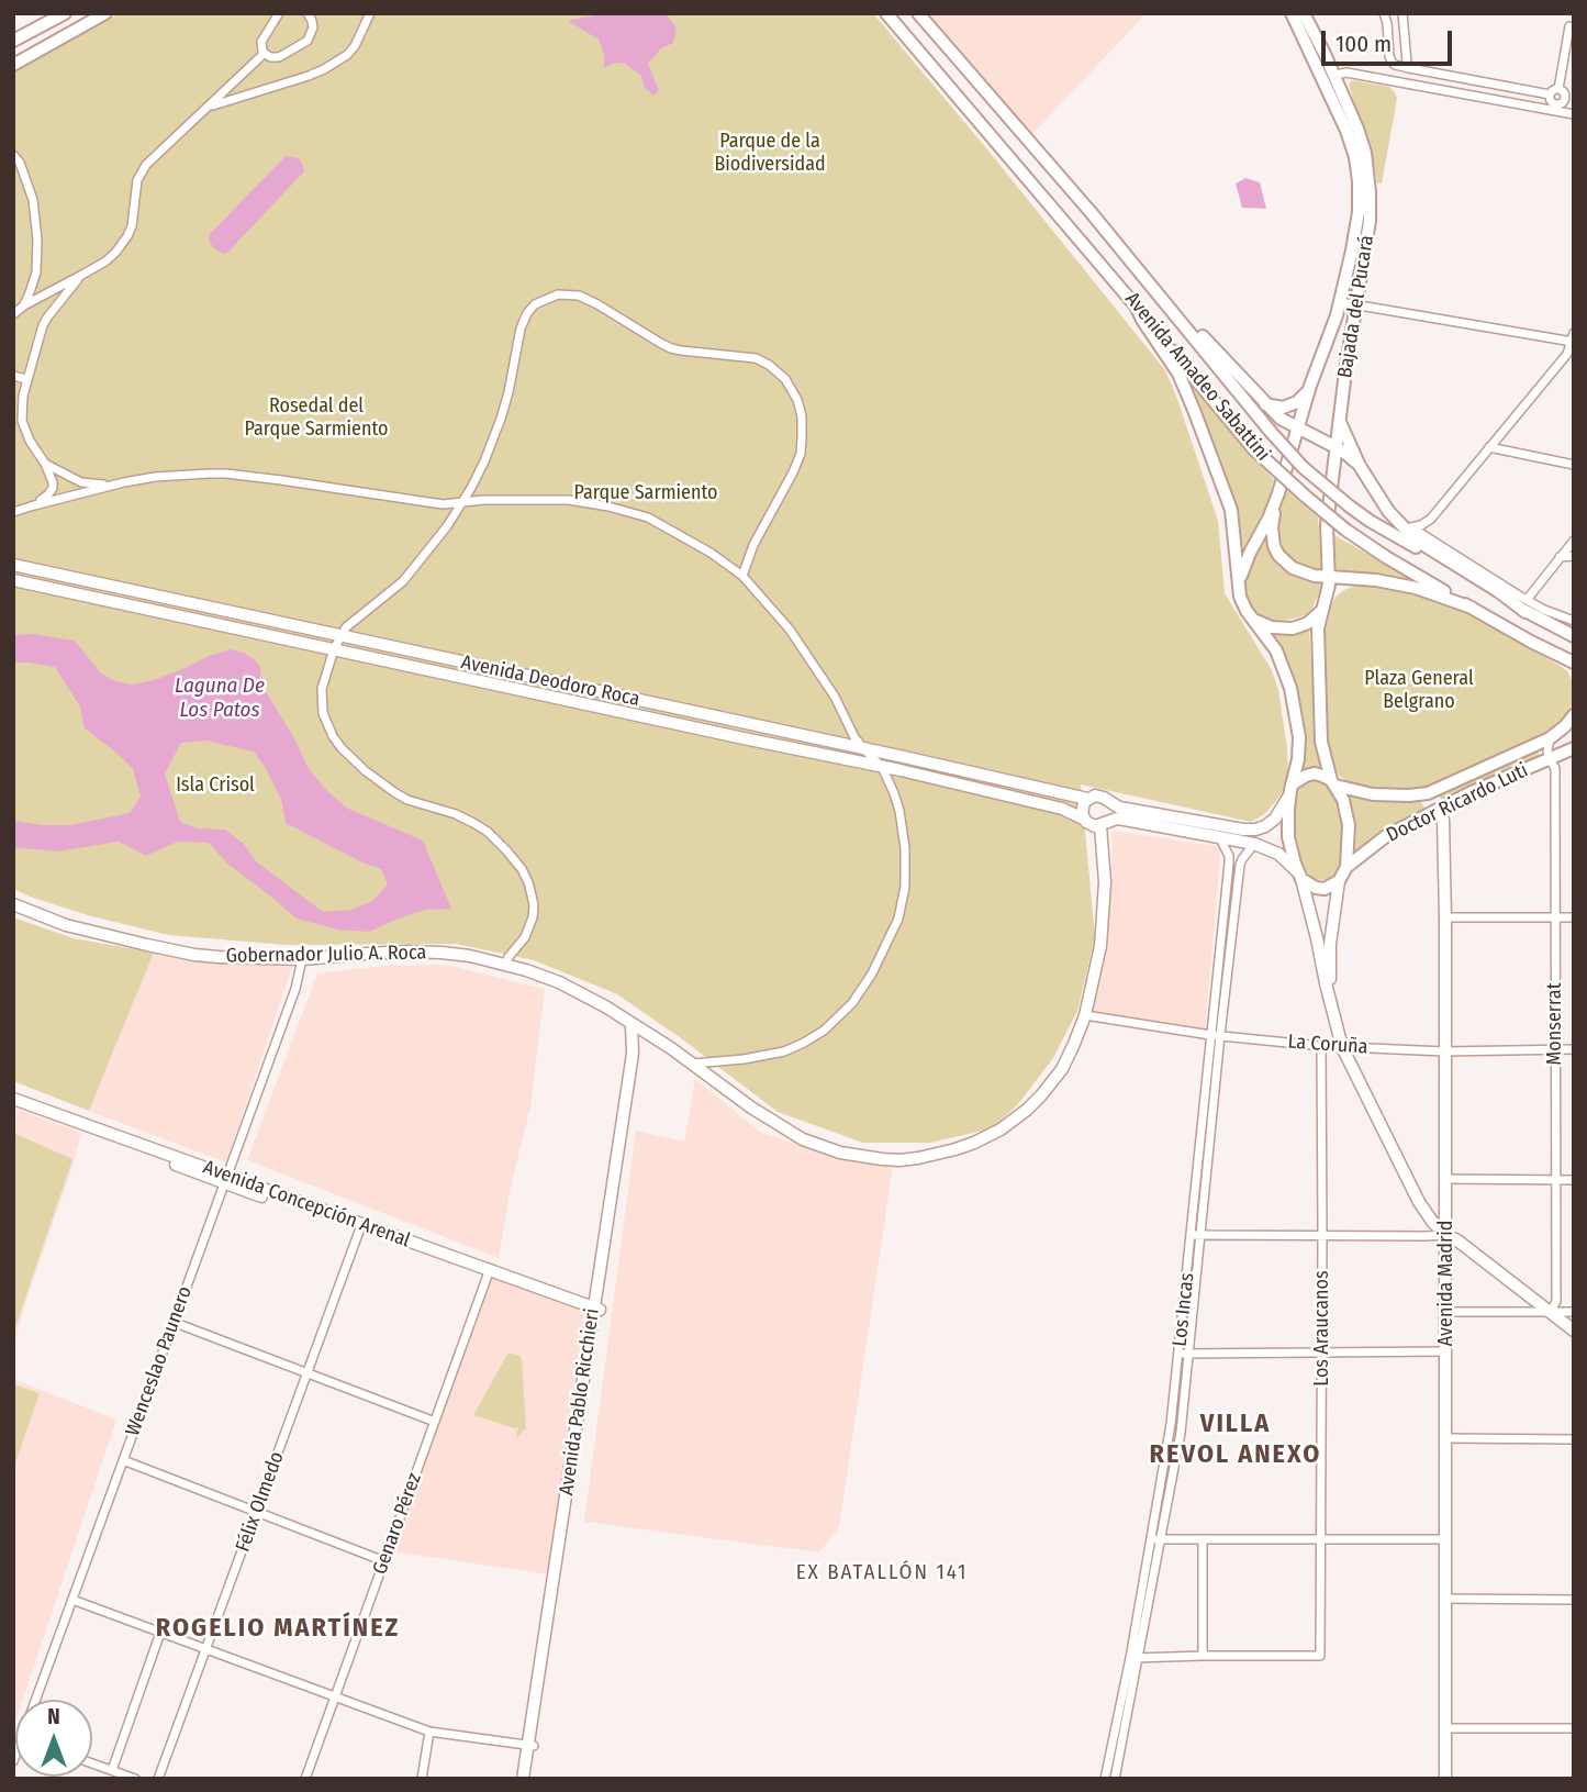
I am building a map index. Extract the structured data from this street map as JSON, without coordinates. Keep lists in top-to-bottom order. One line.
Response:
{"streets":{"main road":["Bajada del Pucará","Avenida Amadeo Sabattini","Avenida Deodoro Roca","Doctor Ricardo Luti","Gobernador Julio A. Roca","Avenida Concepción Arenal","Avenida Madrid","Avenida Pablo Ricchieri"],"street":["Monserrat","La Coruña","Los Incas","Los Araucanos","Wenceslao Paunero","Félix Olmedo","Genaro Pérez"]},"crossings":[["Bajada del Pucará","Doctor Ricardo Luti"],["Avenida Deodoro Roca","Doctor Ricardo Luti"],["Avenida Deodoro Roca","Los Incas"],["Doctor Ricardo Luti","Monserrat"],["Doctor Ricardo Luti","Avenida Madrid"],["Gobernador Julio A. Roca","Wenceslao Paunero"],["Gobernador Julio A. Roca","Avenida Pablo Ricchieri"],["Monserrat","La Coruña"],["La Coruña","Avenida Madrid"],["La Coruña","Los Incas"],["La Coruña","Los Araucanos"],["Avenida Concepción Arenal","Wenceslao Paunero"],["Avenida Concepción Arenal","Avenida Pablo Ricchieri"],["Avenida Concepción Arenal","Félix Olmedo"],["Avenida Concepción Arenal","Genaro Pérez"]],"districts":["VILLA REVOL ANEXO","EX BATALLÓN 141","ROGELIO MARTÍNEZ"],"water":["Laguna De Los Patos"],"parks":["Parque de la Biodiversidad","Rosedal del Parque Sarmiento","Parque Sarmiento","Plaza General Belgrano","Isla Crisol"],"scale_bar":"100 m","north":"top"}
